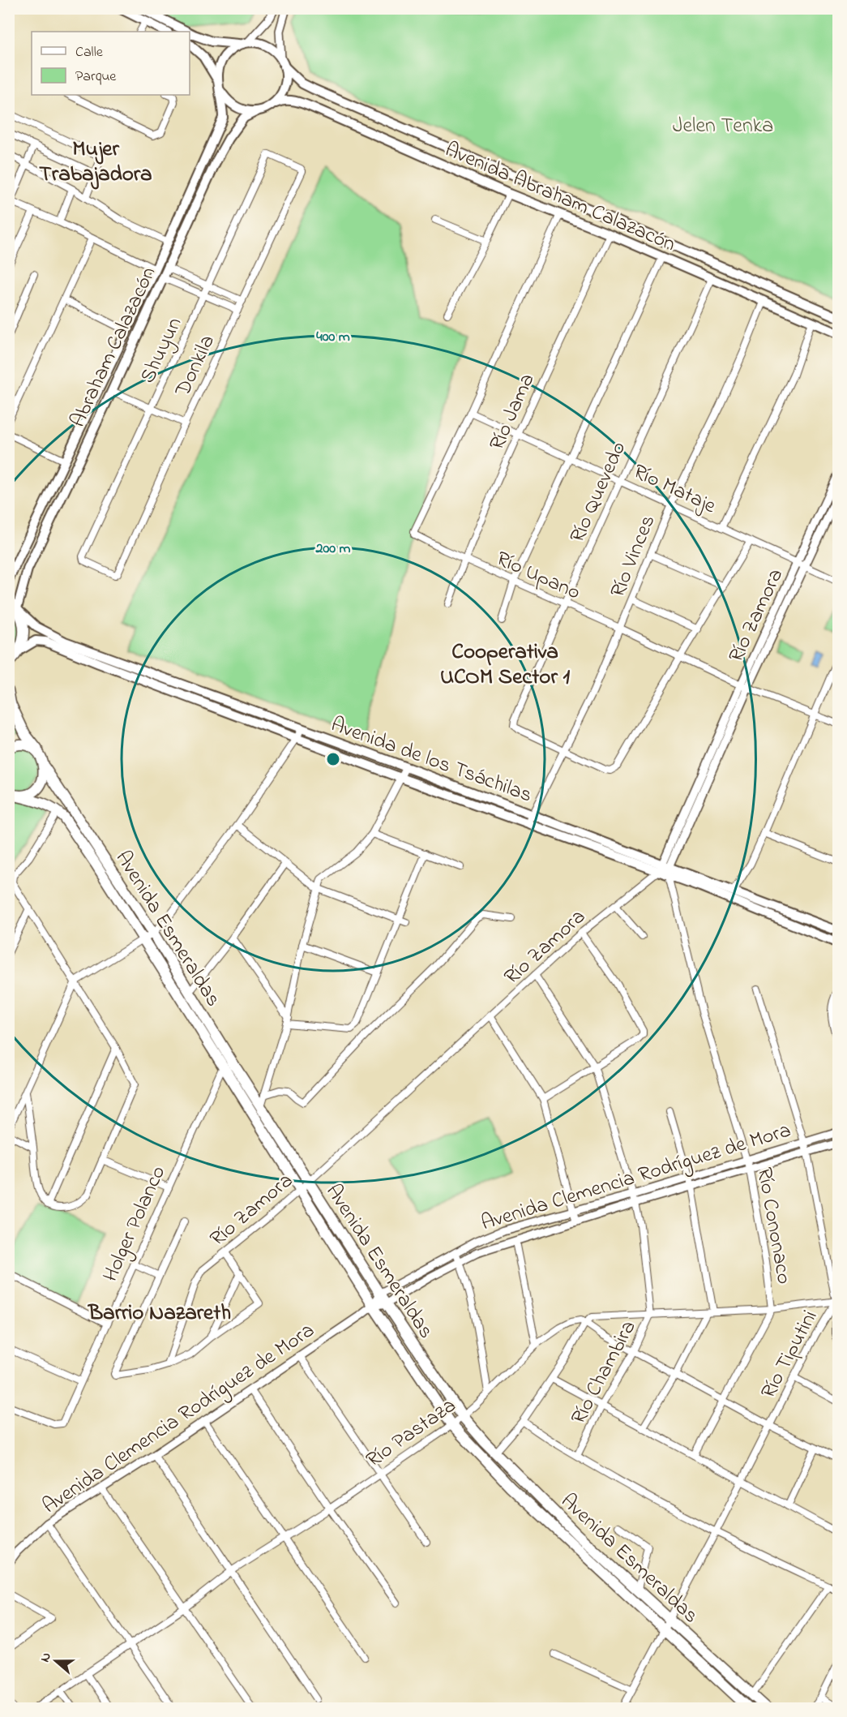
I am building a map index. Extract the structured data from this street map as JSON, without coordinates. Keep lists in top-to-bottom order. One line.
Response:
{"streets":{"main road":["Avenida Abraham Calazacón","Abraham Calazacón","Avenida de los Tsáchilas","Avenida Esmeraldas"],"street":["Shuyun","Donkila","Río Jama","Río Mataje","Río Quevedo","Río Vinces","Río Upano","Río Zamora","Avenida Clemencia Rodríguez de Mora","Holger Polanco","Río Cononaco","Río Tiputini","Río Chambira","Río Pastaza"]},"crossings":[["Avenida Abraham Calazacón","Abraham Calazacón"],["Avenida Abraham Calazacón","Río Jama"],["Avenida Abraham Calazacón","Río Quevedo"],["Avenida Abraham Calazacón","Río Vinces"],["Abraham Calazacón","Avenida de los Tsáchilas"],["Shuyun","Donkila"],["Río Jama","Río Mataje"],["Río Jama","Río Upano"],["Río Mataje","Río Quevedo"],["Río Mataje","Río Vinces"],["Río Mataje","Río Upano"],["Río Mataje","Río Zamora"],["Río Quevedo","Río Vinces"],["Río Quevedo","Río Upano"],["Río Vinces","Río Upano"],["Río Vinces","Avenida de los Tsáchilas"],["Río Upano","Río Zamora"],["Río Zamora","Avenida de los Tsáchilas"],["Río Zamora","Avenida Esmeraldas"],["Río Zamora","Río Cononaco"],["Río Zamora","Río Chambira"],["Avenida de los Tsáchilas","Río Cononaco"],["Avenida Esmeraldas","Avenida Clemencia Rodríguez de Mora"],["Avenida Esmeraldas","Holger Polanco"],["Avenida Esmeraldas","Río Tiputini"],["Avenida Esmeraldas","Río Pastaza"],["Avenida Clemencia Rodríguez de Mora","Río Cononaco"],["Avenida Clemencia Rodríguez de Mora","Río Tiputini"],["Avenida Clemencia Rodríguez de Mora","Río Chambira"],["Río Cononaco","Río Pastaza"],["Río Tiputini","Río Pastaza"],["Río Chambira","Río Pastaza"]],"districts":["Mujer Trabajadora","Cooperativa UCOM Sector 1","Barrio Nazareth"],"parks":["Jelen Tenka"],"legend":["Calle","Parque"],"north":"left","rings":["400 m","200 m"]}
